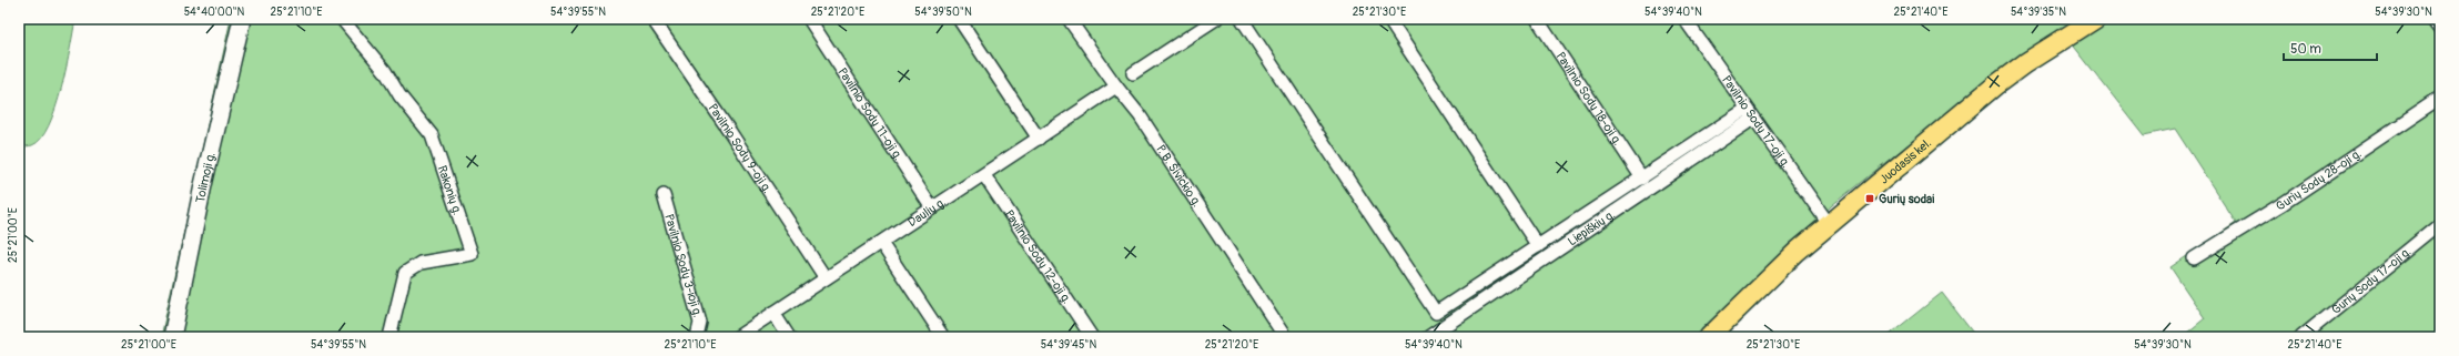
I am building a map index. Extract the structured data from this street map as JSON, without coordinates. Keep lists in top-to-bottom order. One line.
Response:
{"streets":{"main road":["Juodasis kel."],"street":["Pavilnio Sodų 18-oji g.","Pavilnio Sodų 11-oji g.","Pavilnio Sodų 17-oji g.","Pavilnio Sodų 9-oji g.","P. B. Šivickio g.","Tolimoji g.","Gurių Sodų 28-oji g.","Rakonių g.","Daulių g.","Liepiškių g.","Pavilnio Sodų 12-oji g.","Pavilnio Sodų 3-ioji g.","Gurių Sodų 17-oji g."]},"crossings":[["Pavilnio Sodų 11-oji g.","Daulių g."],["Pavilnio Sodų 17-oji g.","Juodasis kel."],["Pavilnio Sodų 17-oji g.","Liepiškių g."],["Pavilnio Sodų 9-oji g.","Daulių g."],["P. B. Šivickio g.","Daulių g."],["Daulių g.","Pavilnio Sodų 12-oji g."]],"places":{"transit":["Gurių sodai"]},"scale_bar":"50 m","coordinates":["54°40'00\"N","25°21'10\"E","54°39'55\"N","25°21'20\"E","54°39'50\"N","25°21'30\"E","54°39'40\"N","25°21'40\"E","54°39'35\"N","54°39'30\"N","25°21'00\"E","54°39'45\"N"]}
